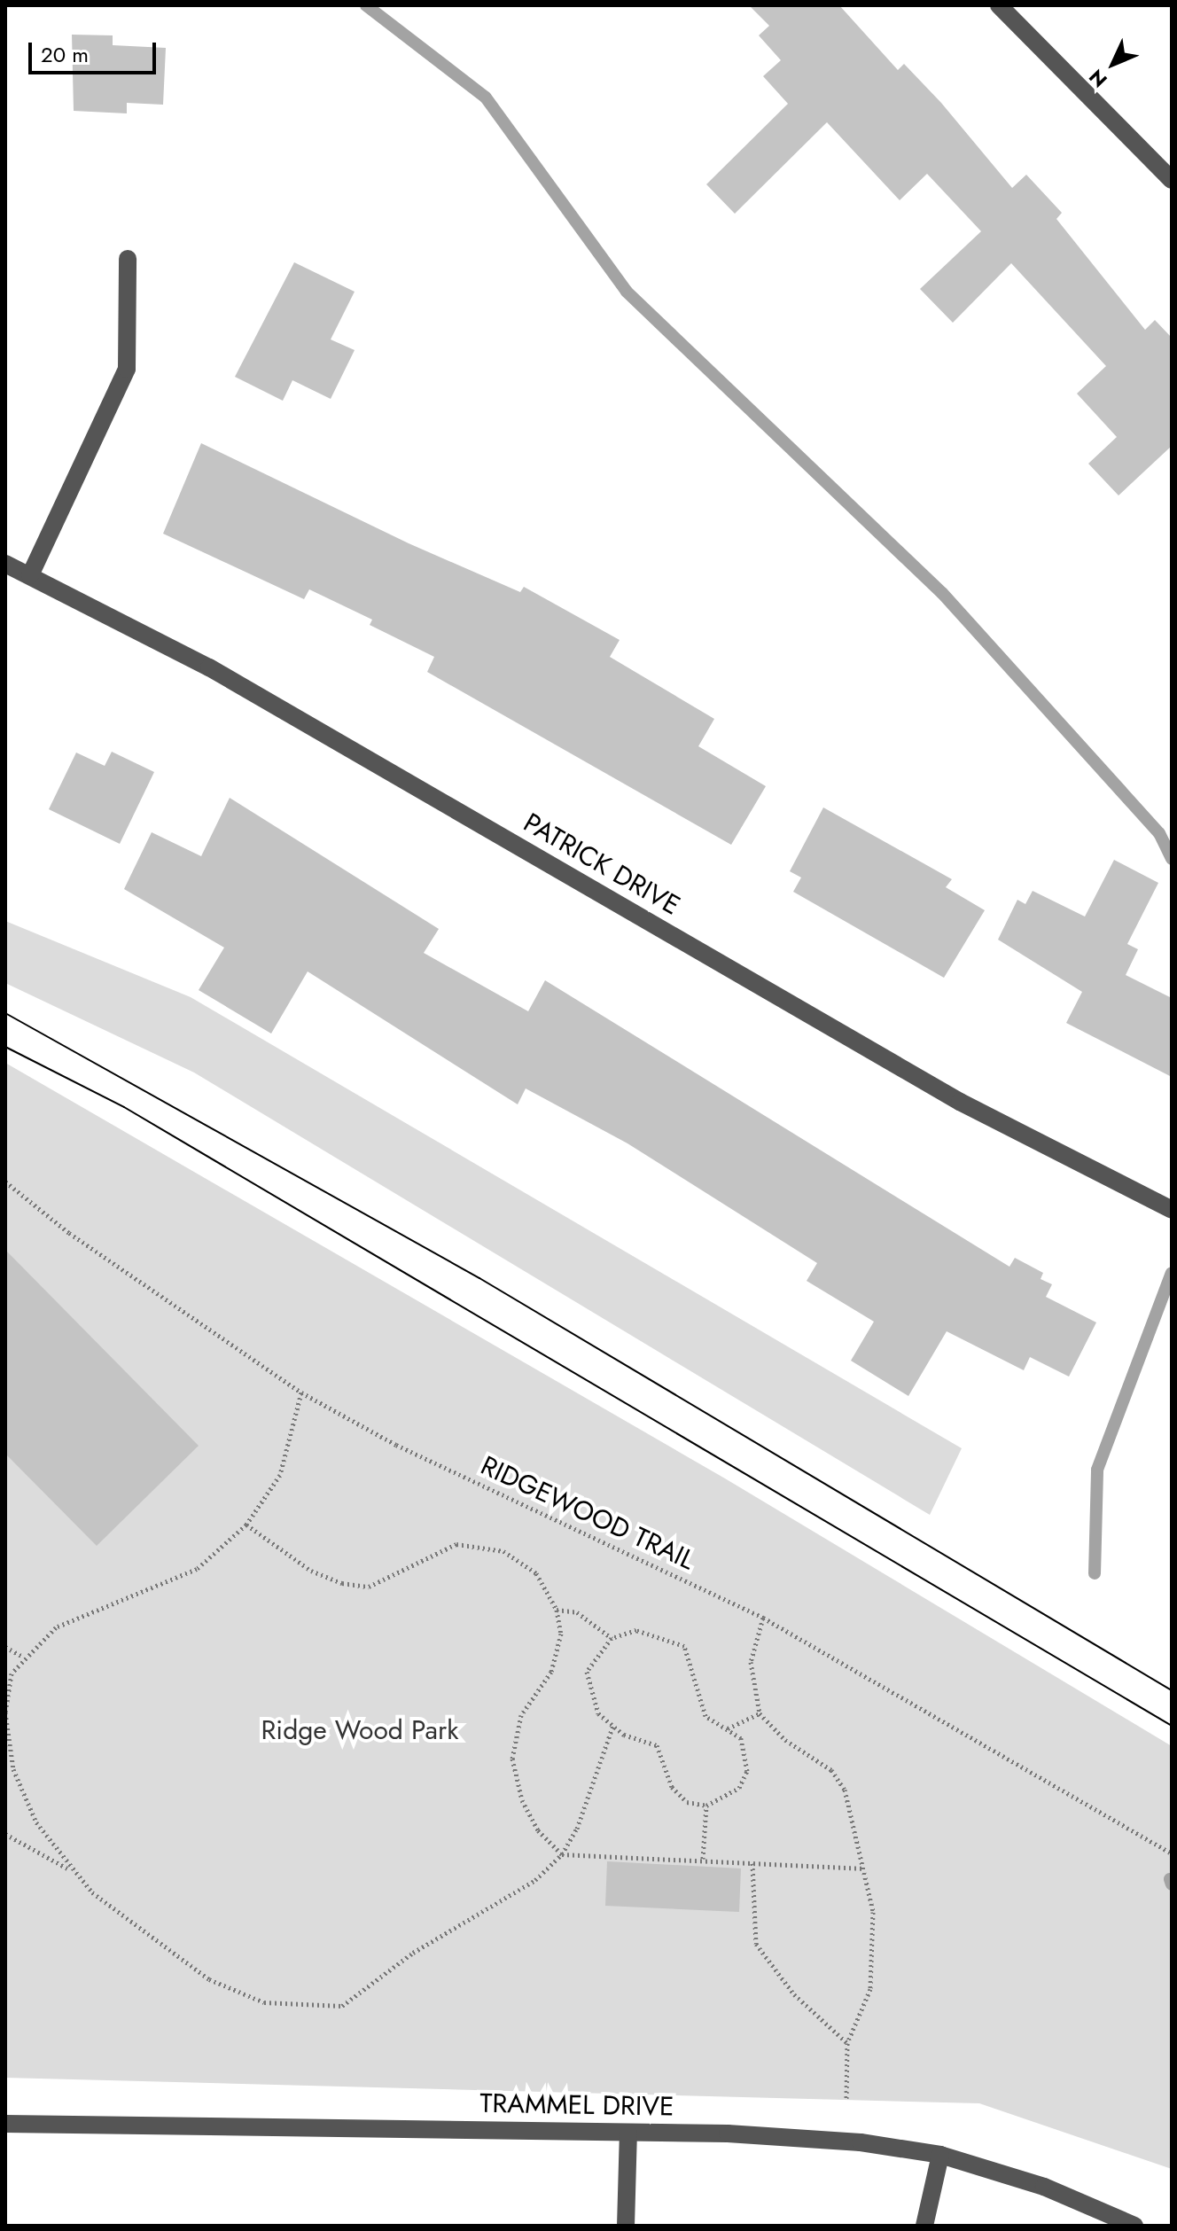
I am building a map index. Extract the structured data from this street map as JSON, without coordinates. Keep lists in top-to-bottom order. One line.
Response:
{"streets":{"street":["PATRICK DRIVE","TRAMMEL DRIVE"],"path":["RIDGEWOOD TRAIL"]},"parks":["Ridge Wood Park"],"scale_bar":"20 m","north":"bottom left"}
